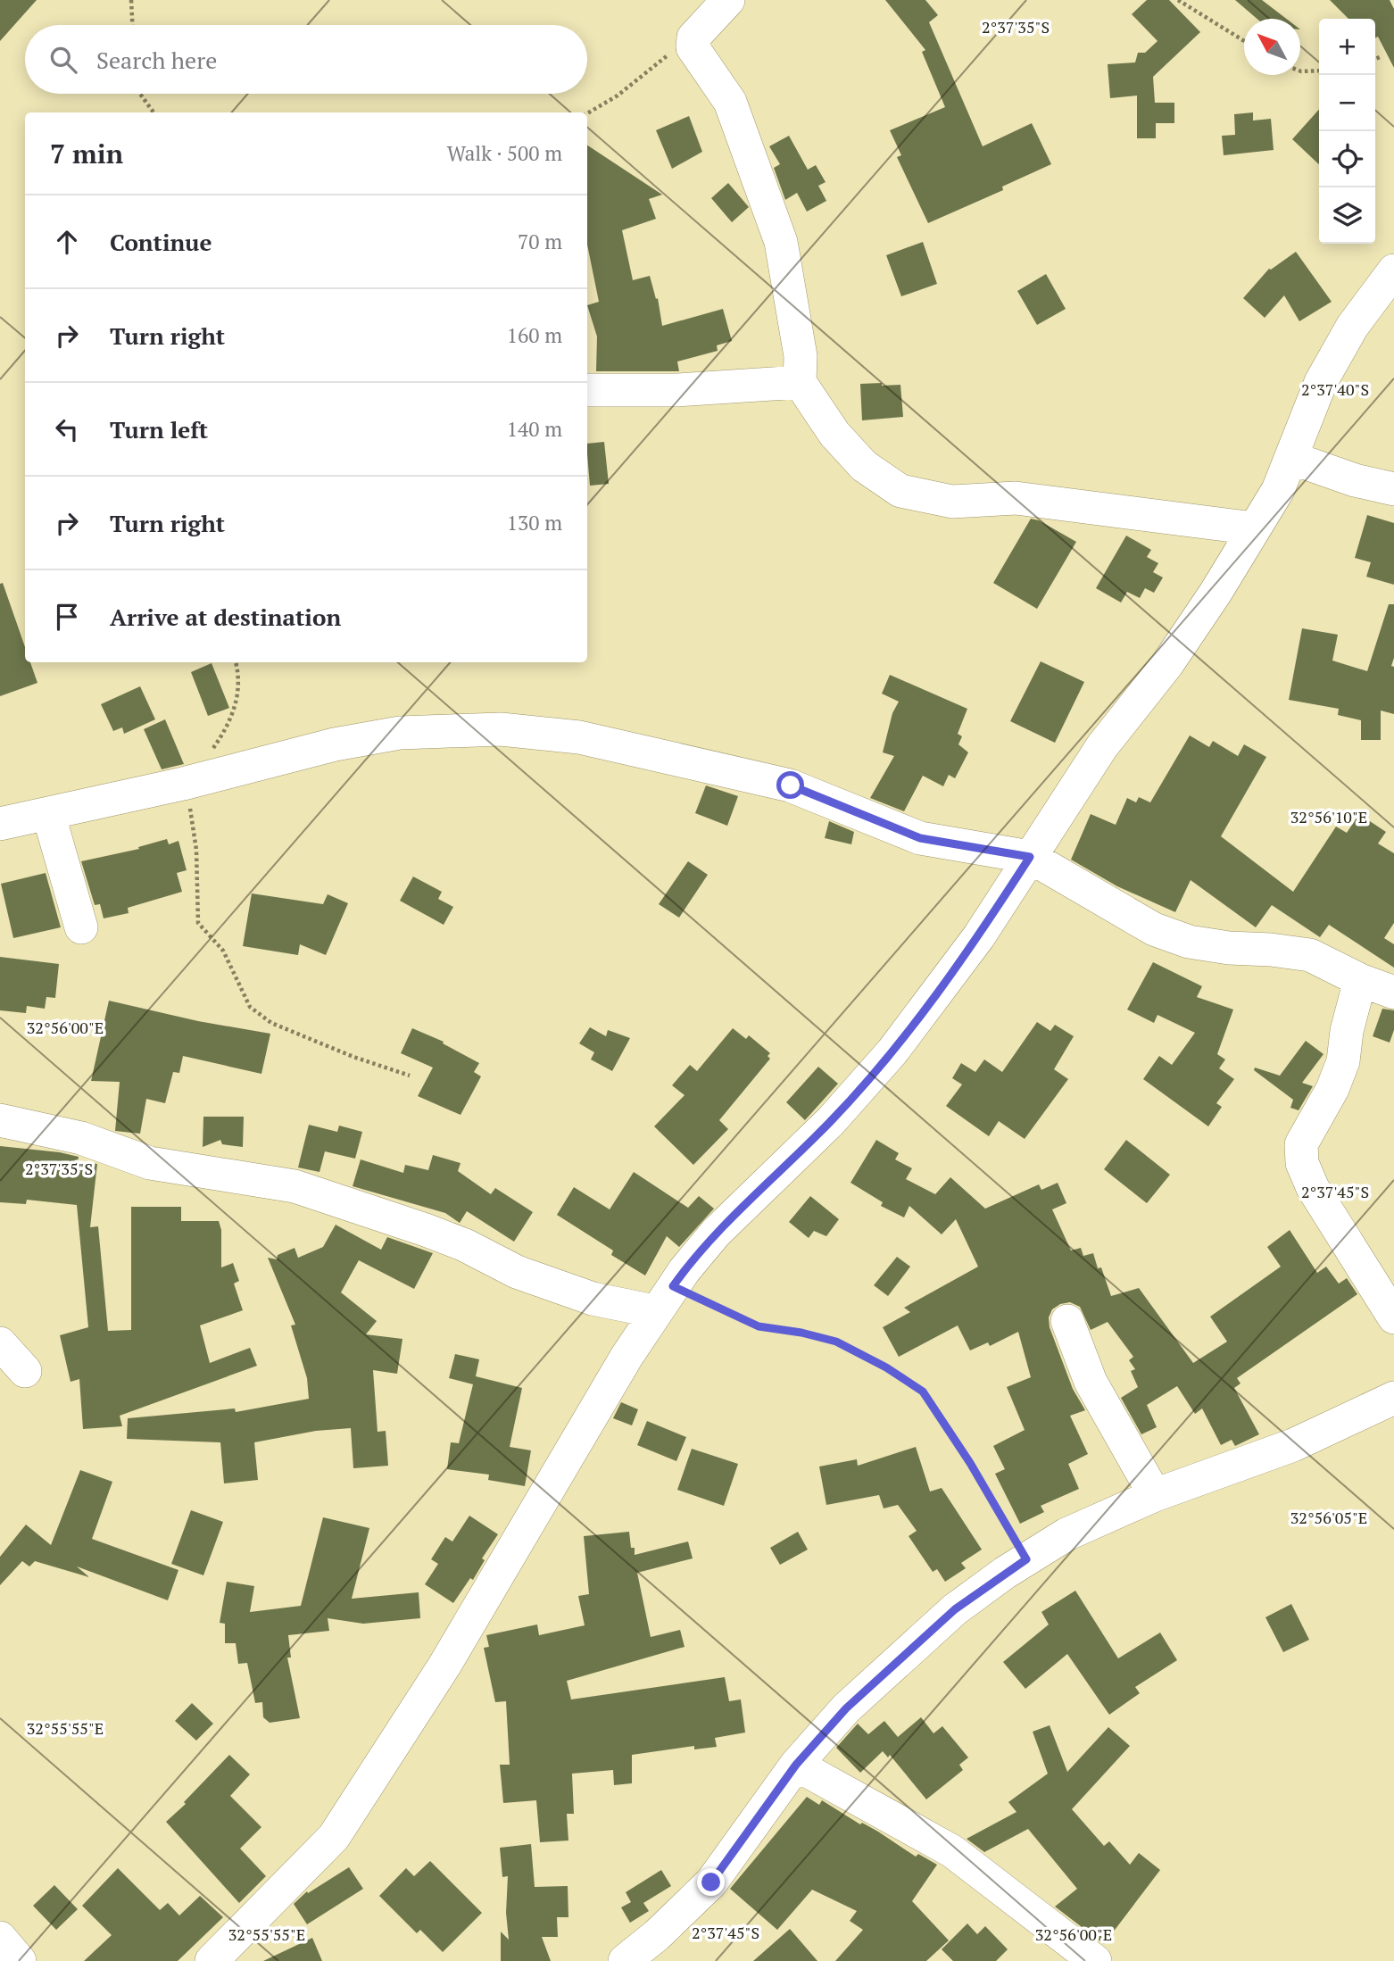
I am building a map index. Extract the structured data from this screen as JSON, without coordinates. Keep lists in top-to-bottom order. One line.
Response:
{"north":"top left","page":{"map_buttons":["+","−"],"search":"Search here","heading":["7 min","Walk · 500 m"],"list":[["Continue","70 m"],["Turn right","160 m"],["Turn left","140 m"],["Turn right","130 m"],"Arrive at destination"]},"coordinates":["2°37'35\"S","2°37'40\"S","32°56'10\"E","32°56'00\"E","2°37'45\"S","32°56'05\"E","32°55'55\"E"]}
